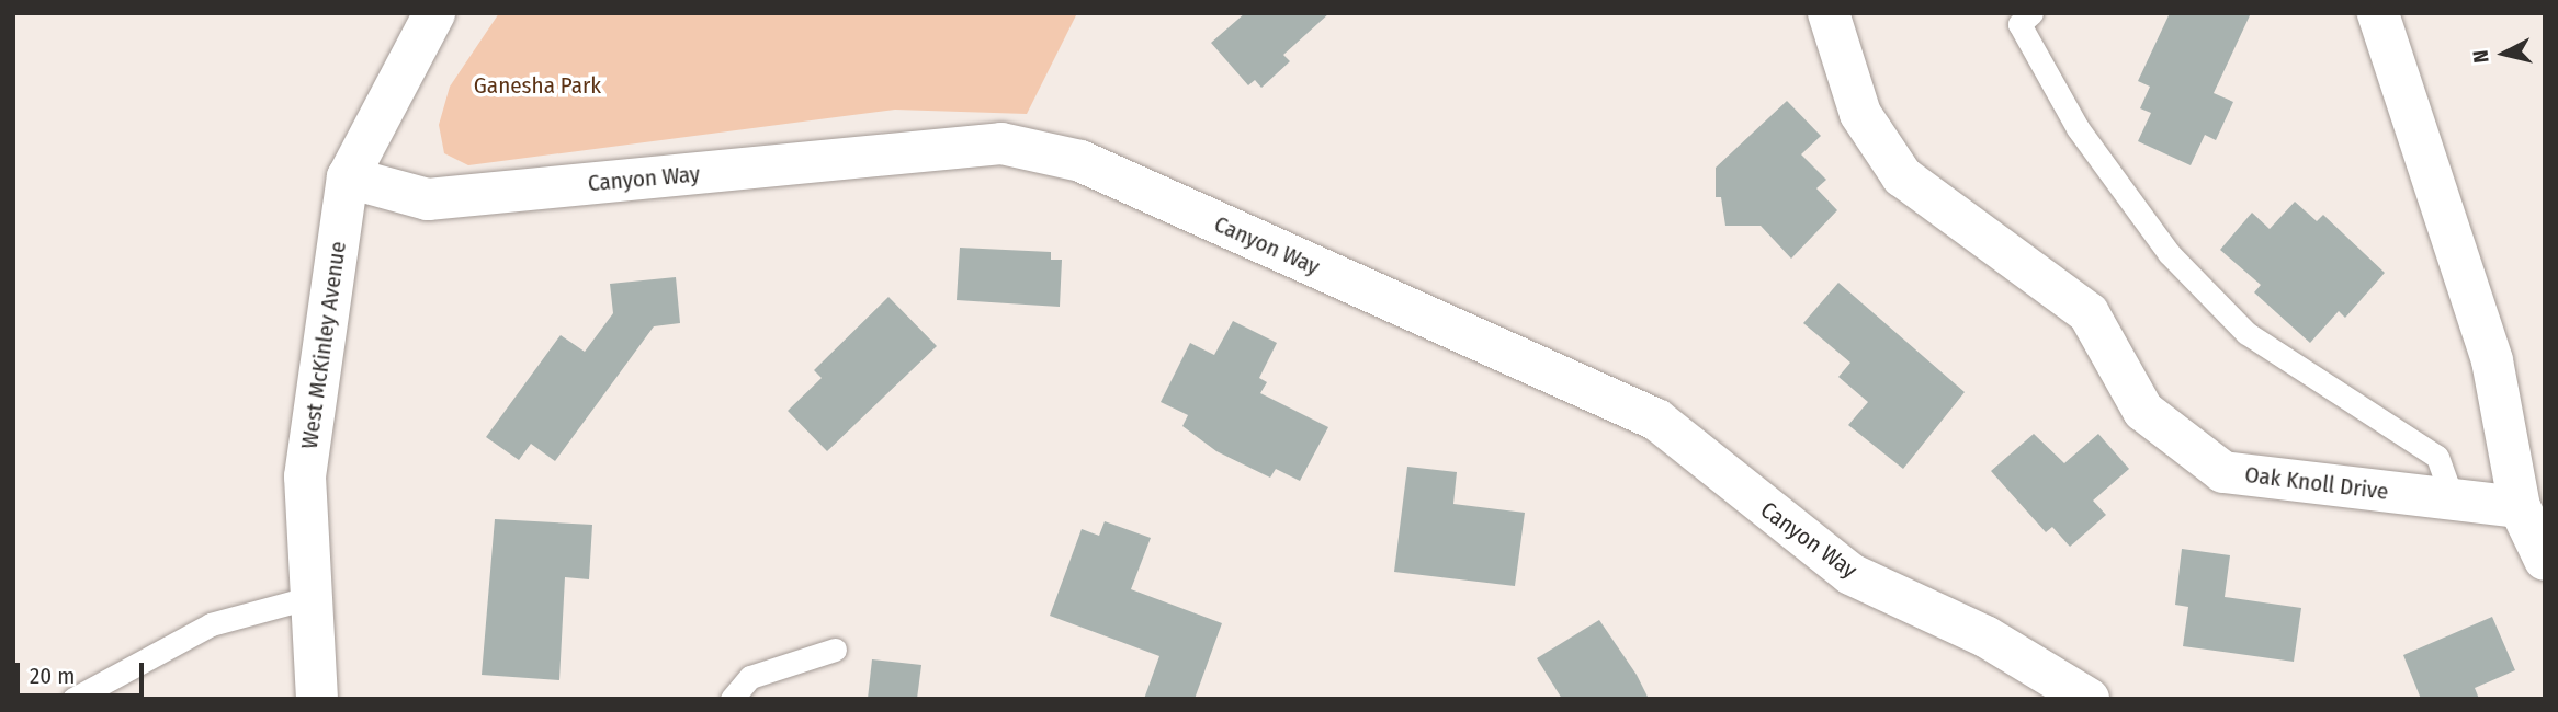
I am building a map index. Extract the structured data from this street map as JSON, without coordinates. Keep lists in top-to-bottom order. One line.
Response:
{"streets":{"street":["Canyon Way","West McKinley Avenue","Oak Knoll Drive"]},"crossings":[["Canyon Way","West McKinley Avenue"]],"parks":["Ganesha Park"],"scale_bar":"20 m","north":"left"}
